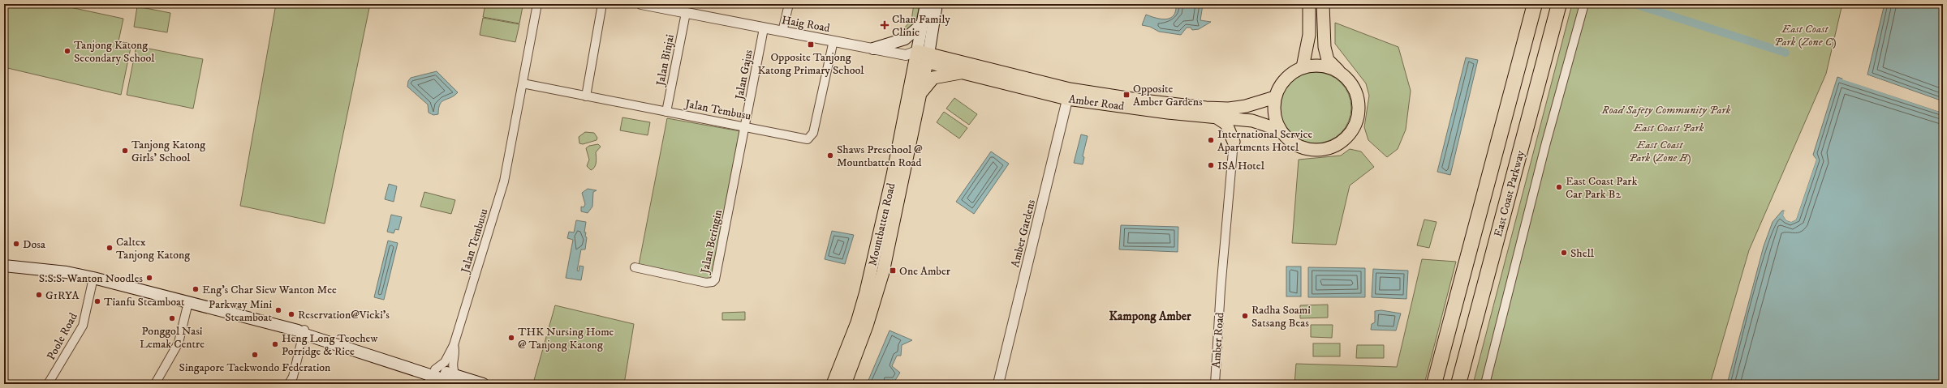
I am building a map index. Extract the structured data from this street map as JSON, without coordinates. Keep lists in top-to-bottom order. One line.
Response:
{"streets":{"highway":["East Coast Parkway"],"main road":["Amber Road","Mountbatten Road"],"street":["Haig Road","Jalan Binjai","Jalan Gajus","Jalan Tembusu","Amber Gardens","Jalan Beringin","Poole Road"]},"crossings":[["Haig Road","Jalan Binjai"],["Haig Road","Jalan Gajus"],["Haig Road","Amber Road"],["Haig Road","Jalan Tembusu"],["Haig Road","Mountbatten Road"],["Jalan Binjai","Jalan Tembusu"],["Jalan Gajus","Jalan Tembusu"],["Jalan Gajus","Jalan Beringin"],["Amber Road","Mountbatten Road"],["Amber Road","Amber Gardens"],["Jalan Tembusu","Jalan Beringin"]],"districts":["Kampong Amber"],"parks":["East Coast Park (Zone C)","Road Safety Community Park","East Coast Park","East Coast Park (Zone B)"],"places":{"health":["Chan Family Clinic"],"transit":["Opposite Tanjong Katong Primary School","Opposite Amber Gardens","One Amber"],"other":["Tanjong Katong Secondary School","International Service Apartments Hotel","Tanjong Katong Girls' School","Shaws Preschool @ Mountbatten Road","ISA Hotel","East Coast Park Car Park B2","Dosa","Caltex Tanjong Katong","Shell","S.S.S. Wanton Noodles","Eng's Char Siew Wanton Mee","G1RYA","Tianfu Steamboat","Parkway Mini Steamboat","Reservation@Vicki's","Radha Soami Satsang Beas","Ponggol Nasi Lemak Centre","THK Nursing Home @ Tanjong Katong","Heng Long Teochew Porridge & Rice","Singapore Taekwondo Federation"]}}
